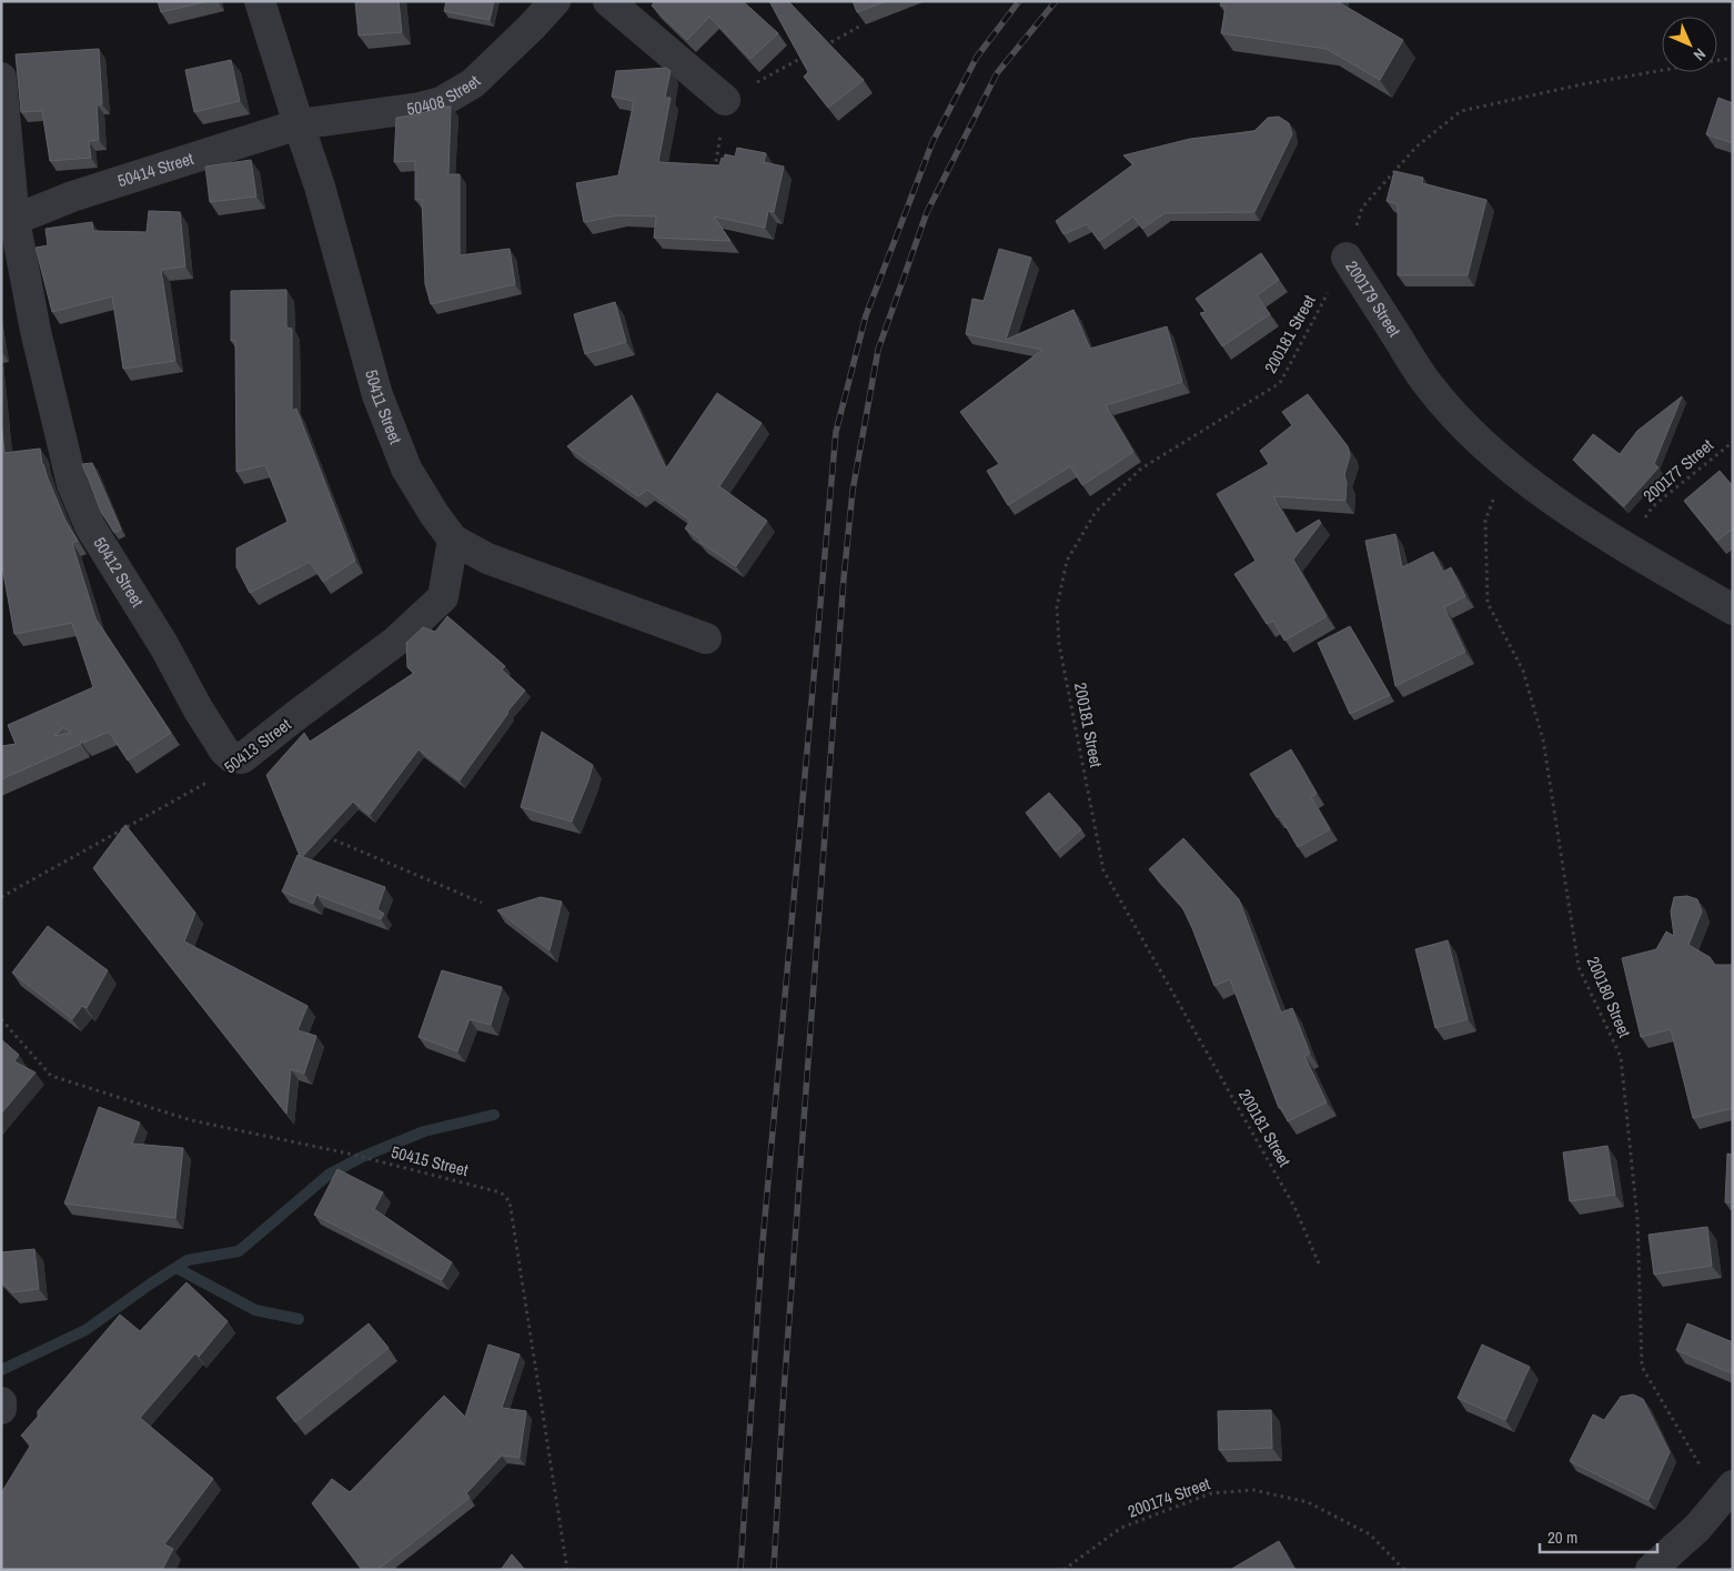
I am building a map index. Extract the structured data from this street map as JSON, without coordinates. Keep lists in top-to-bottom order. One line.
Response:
{"streets":{"street":["50408 Street","50414 Street","200179 Street","50411 Street","50412 Street","50413 Street"],"path":["200181 Street","200177 Street","200180 Street","50415 Street","200174 Street"]},"crossings":[["50408 Street","50414 Street"],["50408 Street","50411 Street"],["50414 Street","50411 Street"],["50414 Street","50412 Street"],["200179 Street","200181 Street"],["200179 Street","200177 Street"],["200179 Street","200180 Street"],["50411 Street","50413 Street"],["50412 Street","50413 Street"]],"scale_bar":"20 m","north":"bottom right"}
